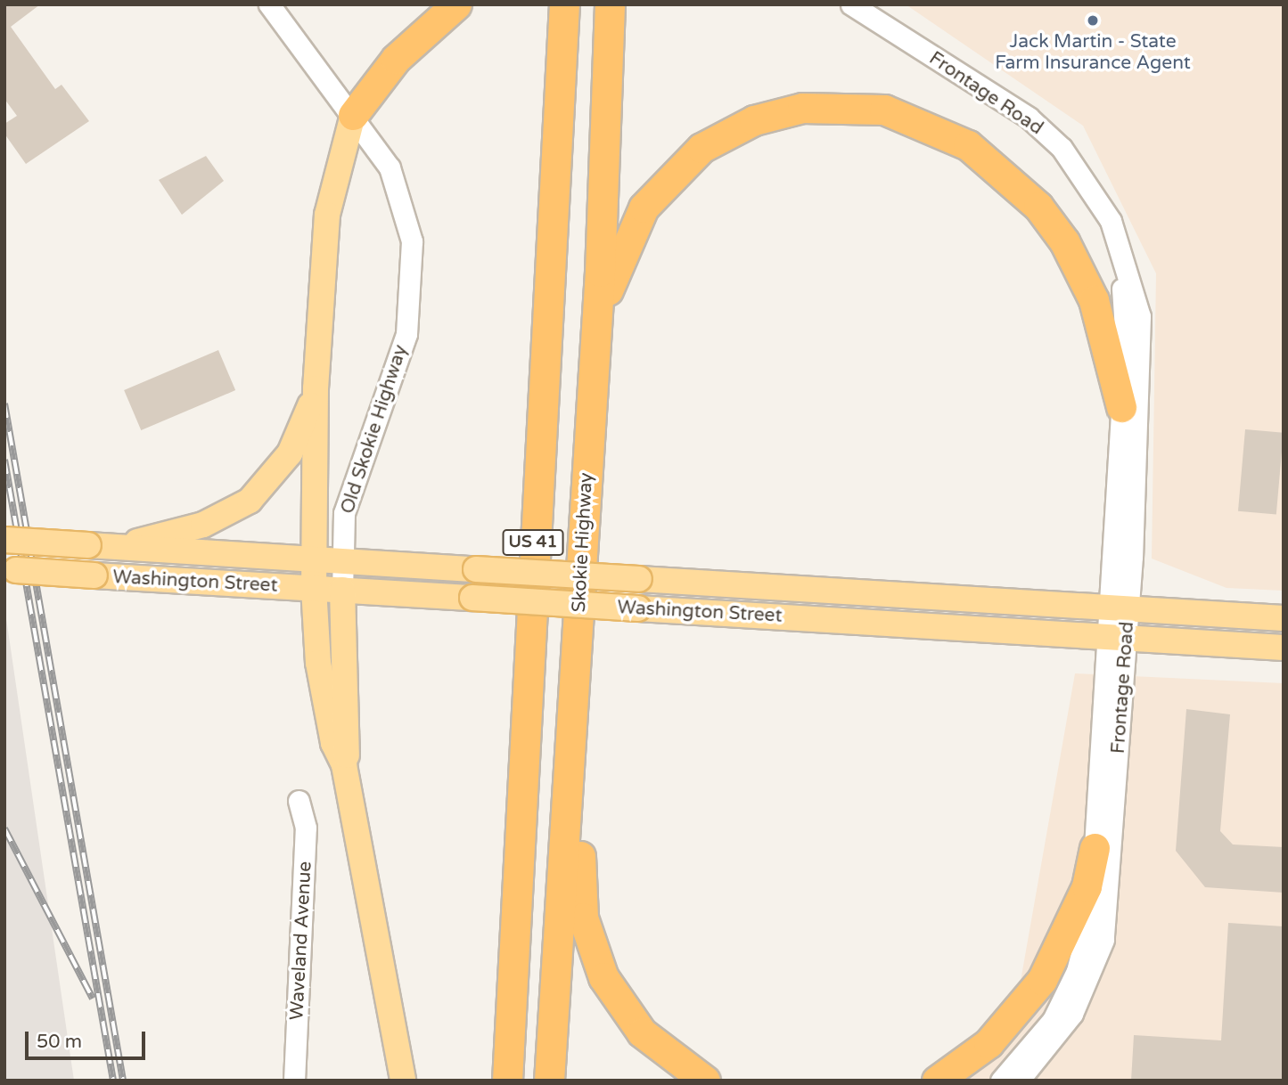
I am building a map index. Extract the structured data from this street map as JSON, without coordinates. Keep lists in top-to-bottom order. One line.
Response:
{"streets":{"highway":["US 41","Skokie Highway"],"main road":["Old Skokie Highway","Washington Street"],"street":["Frontage Road","Waveland Avenue"]},"crossings":[["Frontage Road","Washington Street"],["Old Skokie Highway","Washington Street"]],"places":["Jack Martin - State Farm Insurance Agent"],"scale_bar":"50 m"}
